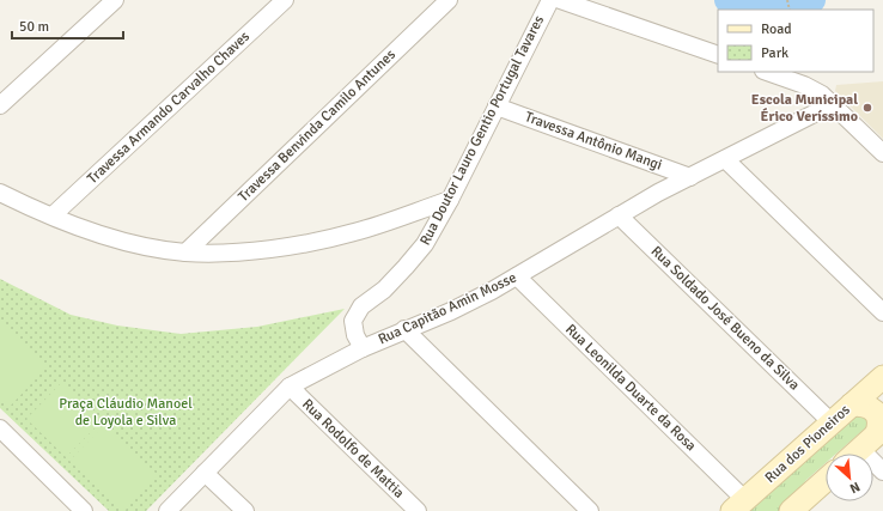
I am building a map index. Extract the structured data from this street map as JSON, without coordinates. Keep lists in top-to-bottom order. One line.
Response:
{"streets":{"main road":["Rua dos Pioneiros"],"street":["Travessa Armando Carvalho Chaves","Travessa Benvinda Camilo Antunes","Rua Doutor Lauro Gentio Portugal Tavares","Travessa Antônio Mangi","Rua Capitão Amin Mosse","Rua Soldado José Bueno da Silva","Rua Leonilda Duarte da Rosa","Rua Rodolfo de Mattia"]},"crossings":[["Rua Doutor Lauro Gentio Portugal Tavares","Travessa Antônio Mangi"],["Rua Doutor Lauro Gentio Portugal Tavares","Rua Capitão Amin Mosse"],["Travessa Antônio Mangi","Rua Capitão Amin Mosse"],["Rua Capitão Amin Mosse","Rua Soldado José Bueno da Silva"],["Rua Capitão Amin Mosse","Rua Leonilda Duarte da Rosa"],["Rua Capitão Amin Mosse","Rua Rodolfo de Mattia"],["Rua Soldado José Bueno da Silva","Rua dos Pioneiros"],["Rua Leonilda Duarte da Rosa","Rua dos Pioneiros"]],"parks":["Praça Cláudio Manoel de Loyola e Silva"],"places":["Escola Municipal Érico Veríssimo"],"legend":["Road","Park"],"scale_bar":"50 m","north":"bottom right"}
